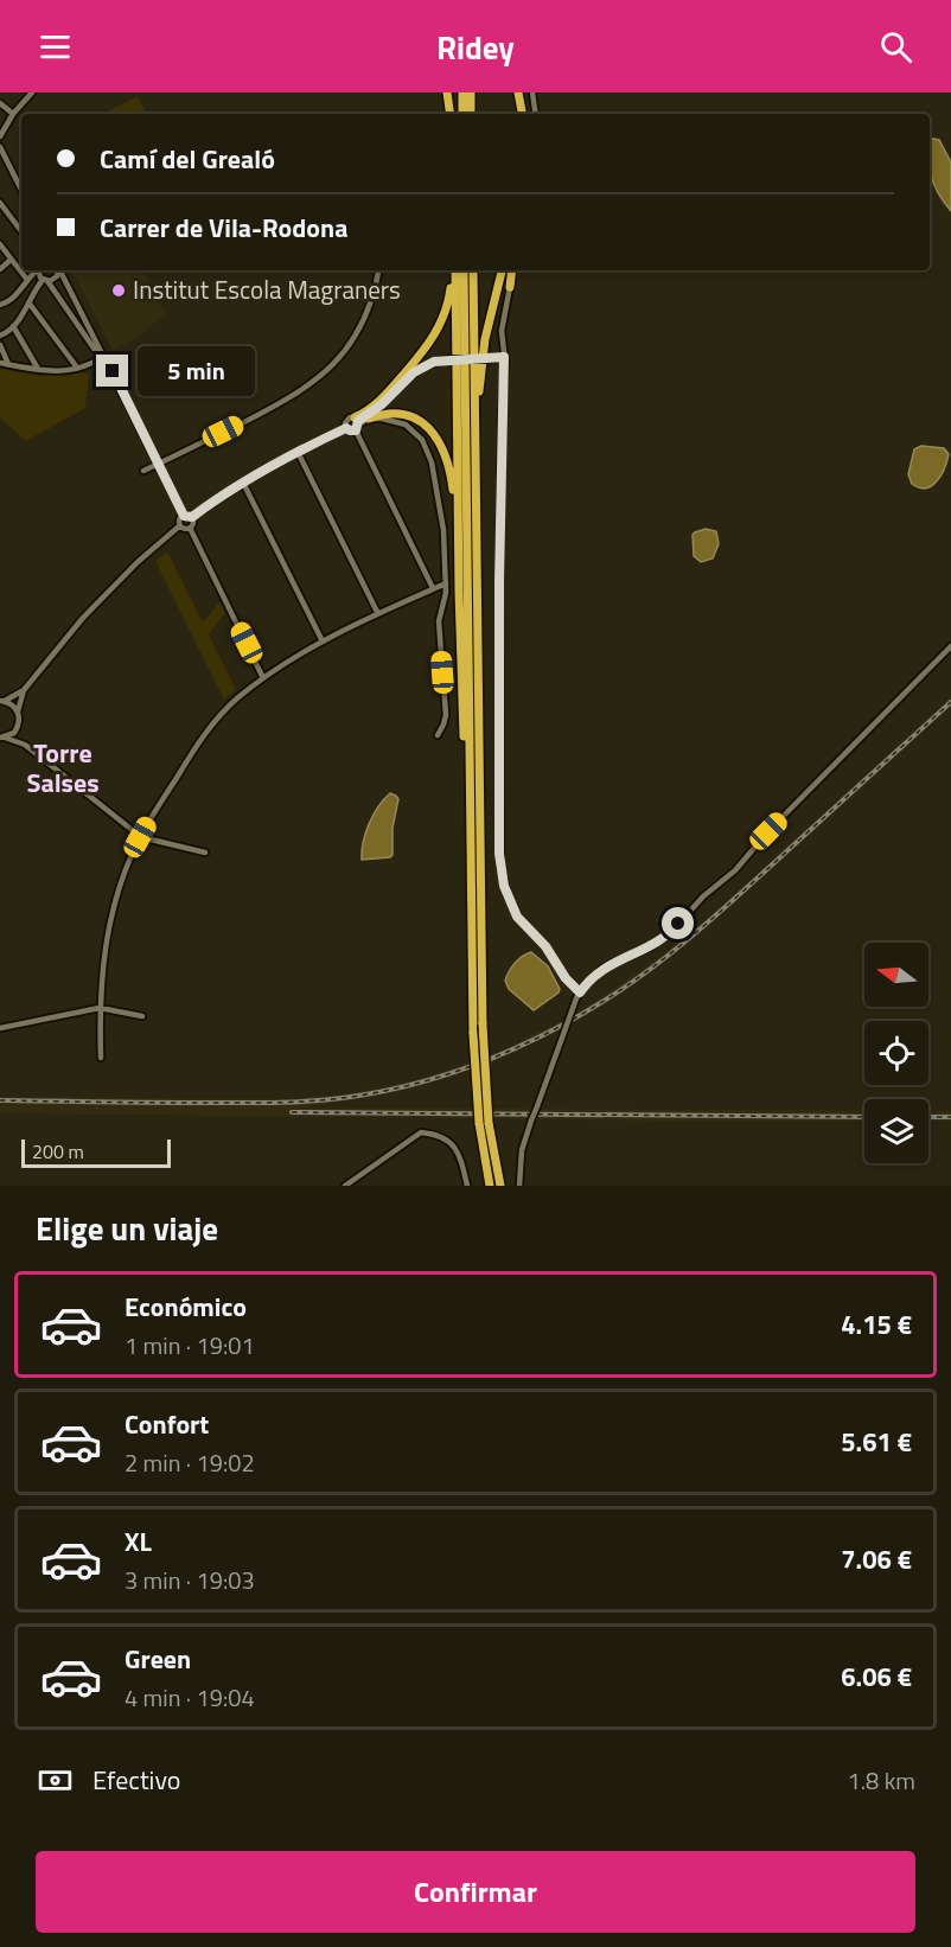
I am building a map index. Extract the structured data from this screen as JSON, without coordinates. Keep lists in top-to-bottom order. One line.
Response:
{"districts":["Torre Salses"],"places":["Institut Escola Magraners"],"scale_bar":"200 m","north":"left","page":{"header":"Ridey","banner":["Camí del Grealó","Carrer de Vila-Rodona"],"bubble":"5 min","scale":"200 m","heading":"Elige un viaje","list":[{"name":"Económico","note":"1 min · 19:01","value":"4.15 €"},{"name":"Confort","note":"2 min · 19:02","value":"5.61 €"},{"name":"XL","note":"3 min · 19:03","value":"7.06 €"},{"name":"Green","note":"4 min · 19:04","value":"6.06 €"}],"pay":["Efectivo","1.8 km"],"buttons":"Confirmar"}}
